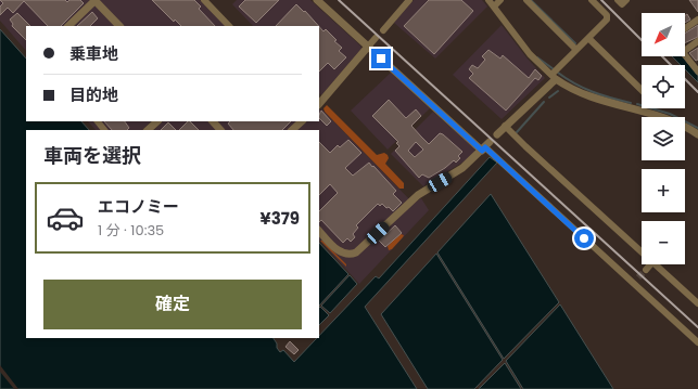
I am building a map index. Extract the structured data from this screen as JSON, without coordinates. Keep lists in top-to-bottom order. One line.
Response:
{"north":"bottom left","page":{"map_buttons":["+","−"],"banner":["乗車地","目的地"],"heading":"車両を選択","list":[{"name":"エコノミー","note":"1 分 · 10:35","value":"¥379"}],"buttons":"確定"}}
